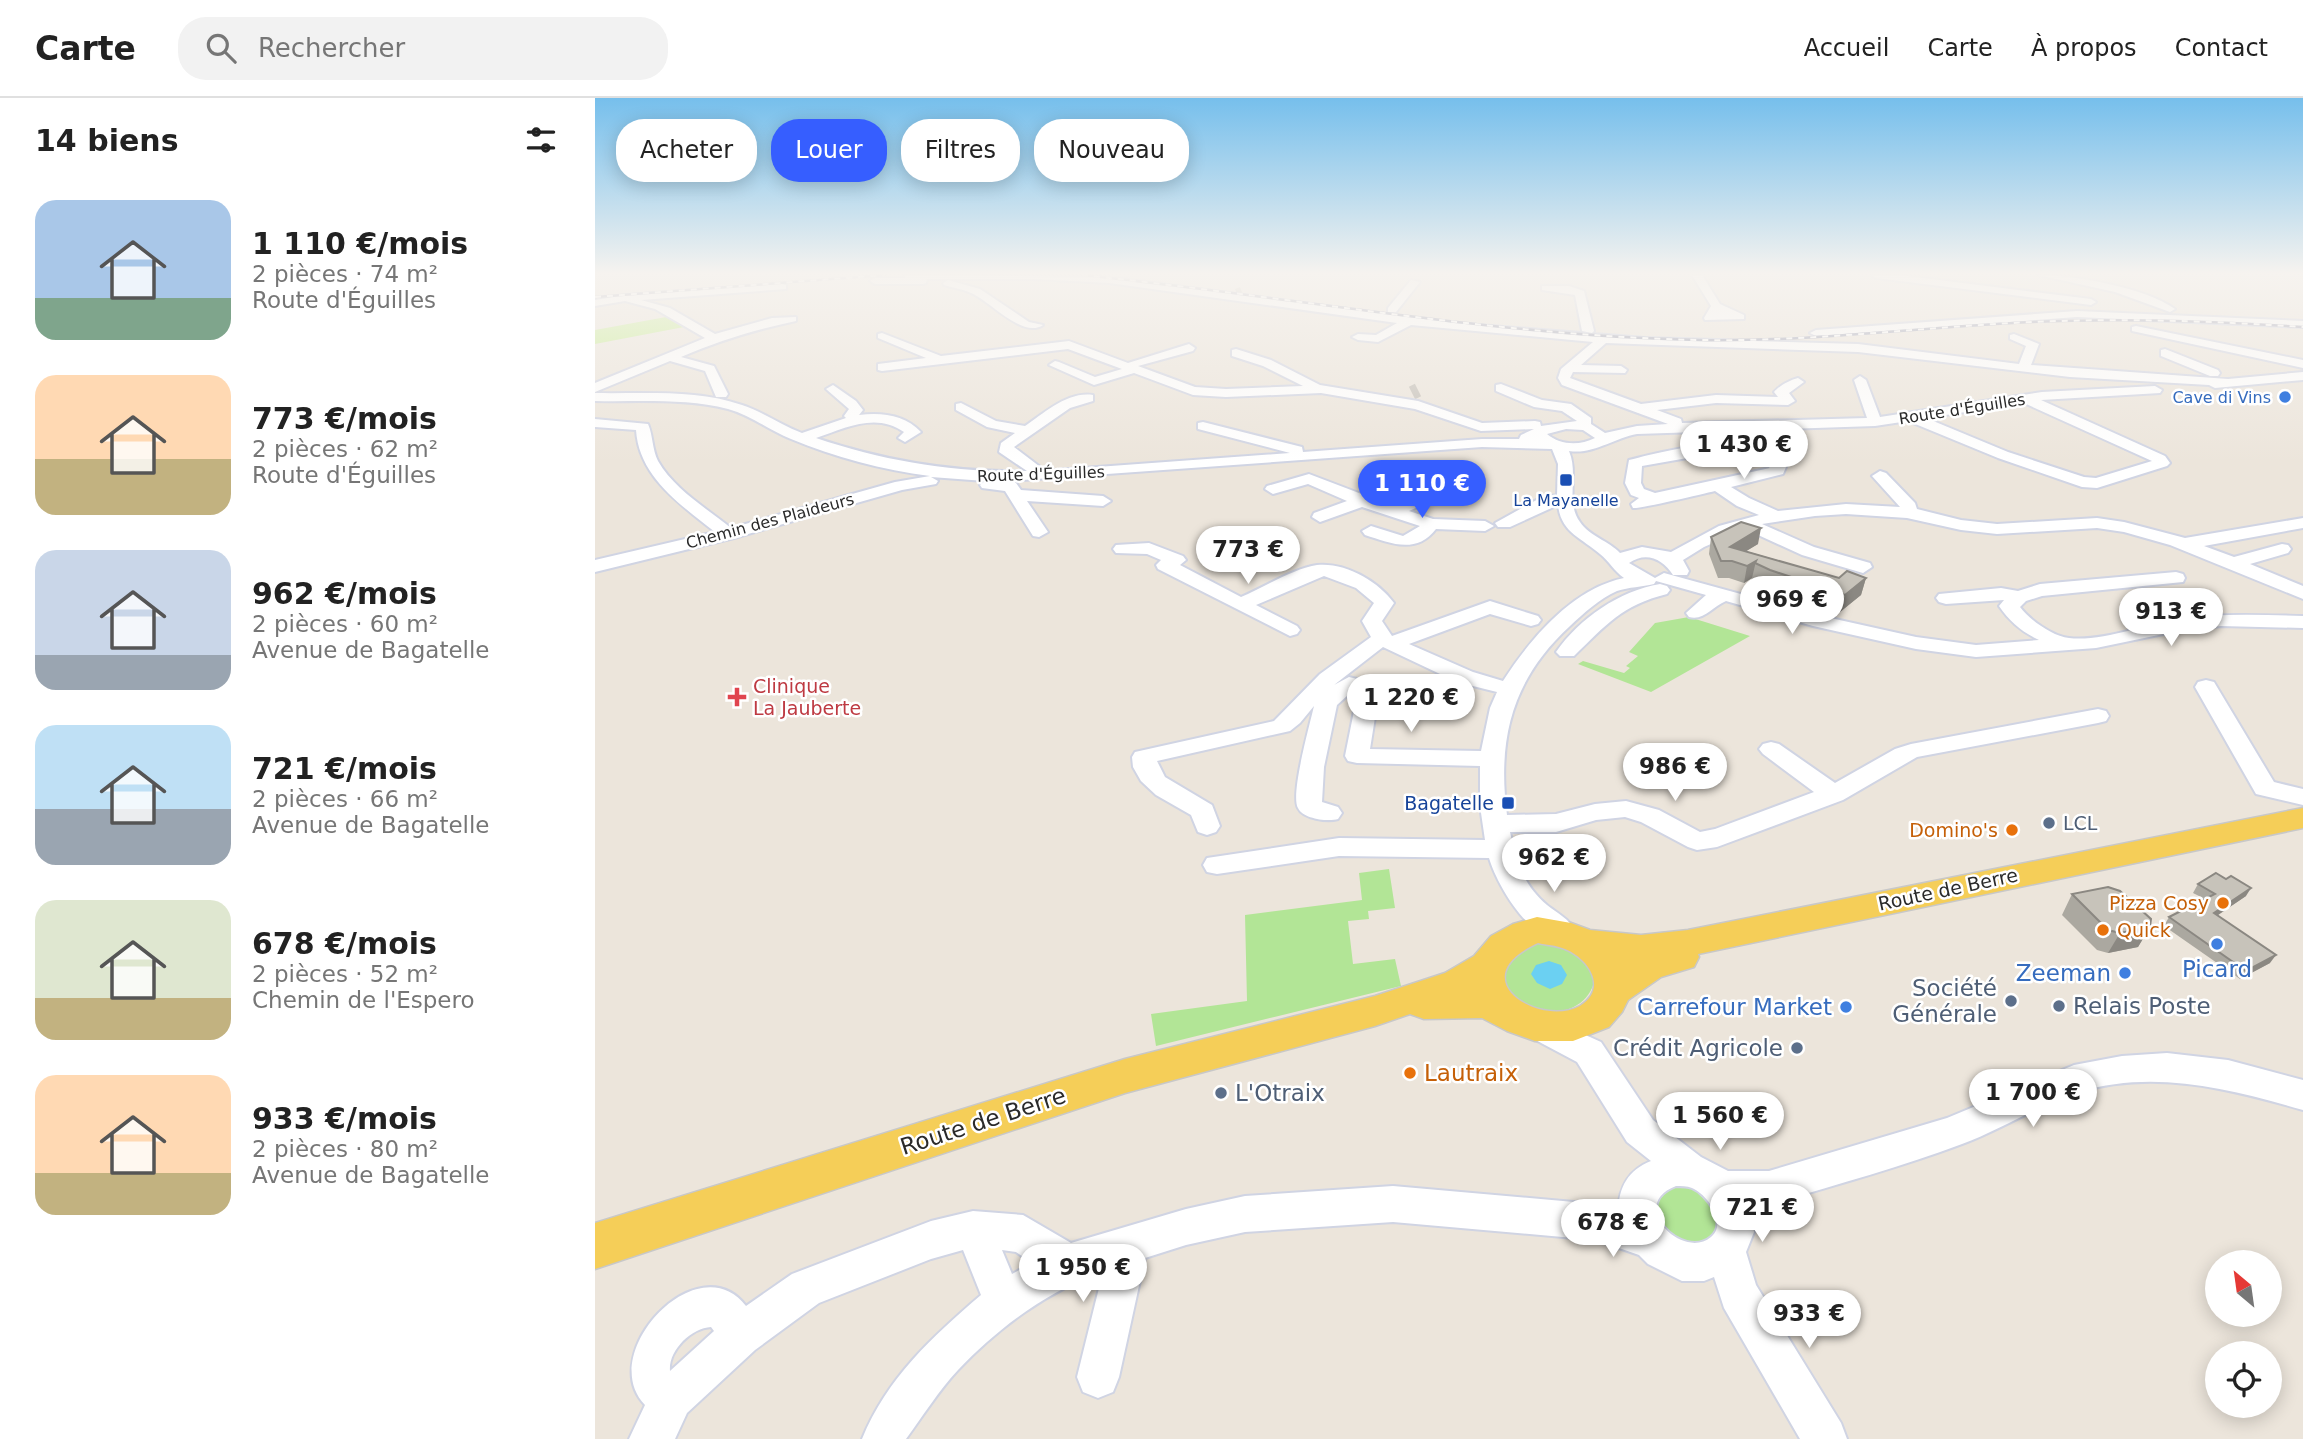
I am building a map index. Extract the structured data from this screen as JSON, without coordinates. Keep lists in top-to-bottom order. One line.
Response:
{"streets":{"main road":["Route de Berre"],"street":["Route d'Éguilles","Chemin des Plaideurs"]},"crossings":[["Route d'Éguilles","Chemin des Plaideurs"]],"places":{"other":["Cave di Vins","LCL","Domino's","Pizza Cosy","Quick","Picard","Zeeman","Société Générale","Relais Poste","Carrefour Market","Crédit Agricole","Lautraix","L'Otraix"],"transit":["La Mayanelle","Bagatelle"],"health":["Clinique La Jauberte"]},"north":"top left","page":{"header":"Carte","search":"Rechercher","nav":["Accueil","Carte","À propos","Contact"],"heading":"14 biens","chip":["Acheter","Louer","Filtres","Nouveau"],"list":[{"name":"1 110 €/mois","note":"2 pièces · 74 m² · Route d'Éguilles"},{"name":"773 €/mois","note":"2 pièces · 62 m² · Route d'Éguilles"},{"name":"962 €/mois","note":"2 pièces · 60 m² · Avenue de Bagatelle"},{"name":"721 €/mois","note":"2 pièces · 66 m² · Avenue de Bagatelle"},{"name":"678 €/mois","note":"2 pièces · 52 m² · Chemin de l'Espero"},{"name":"933 €/mois","note":"2 pièces · 80 m² · Avenue de Bagatelle"}],"price":["1 430 €","1 110 €","773 €","969 €","913 €","1 220 €","986 €","962 €","1 700 €","1 560 €","721 €","678 €","1 950 €","933 €"]}}
